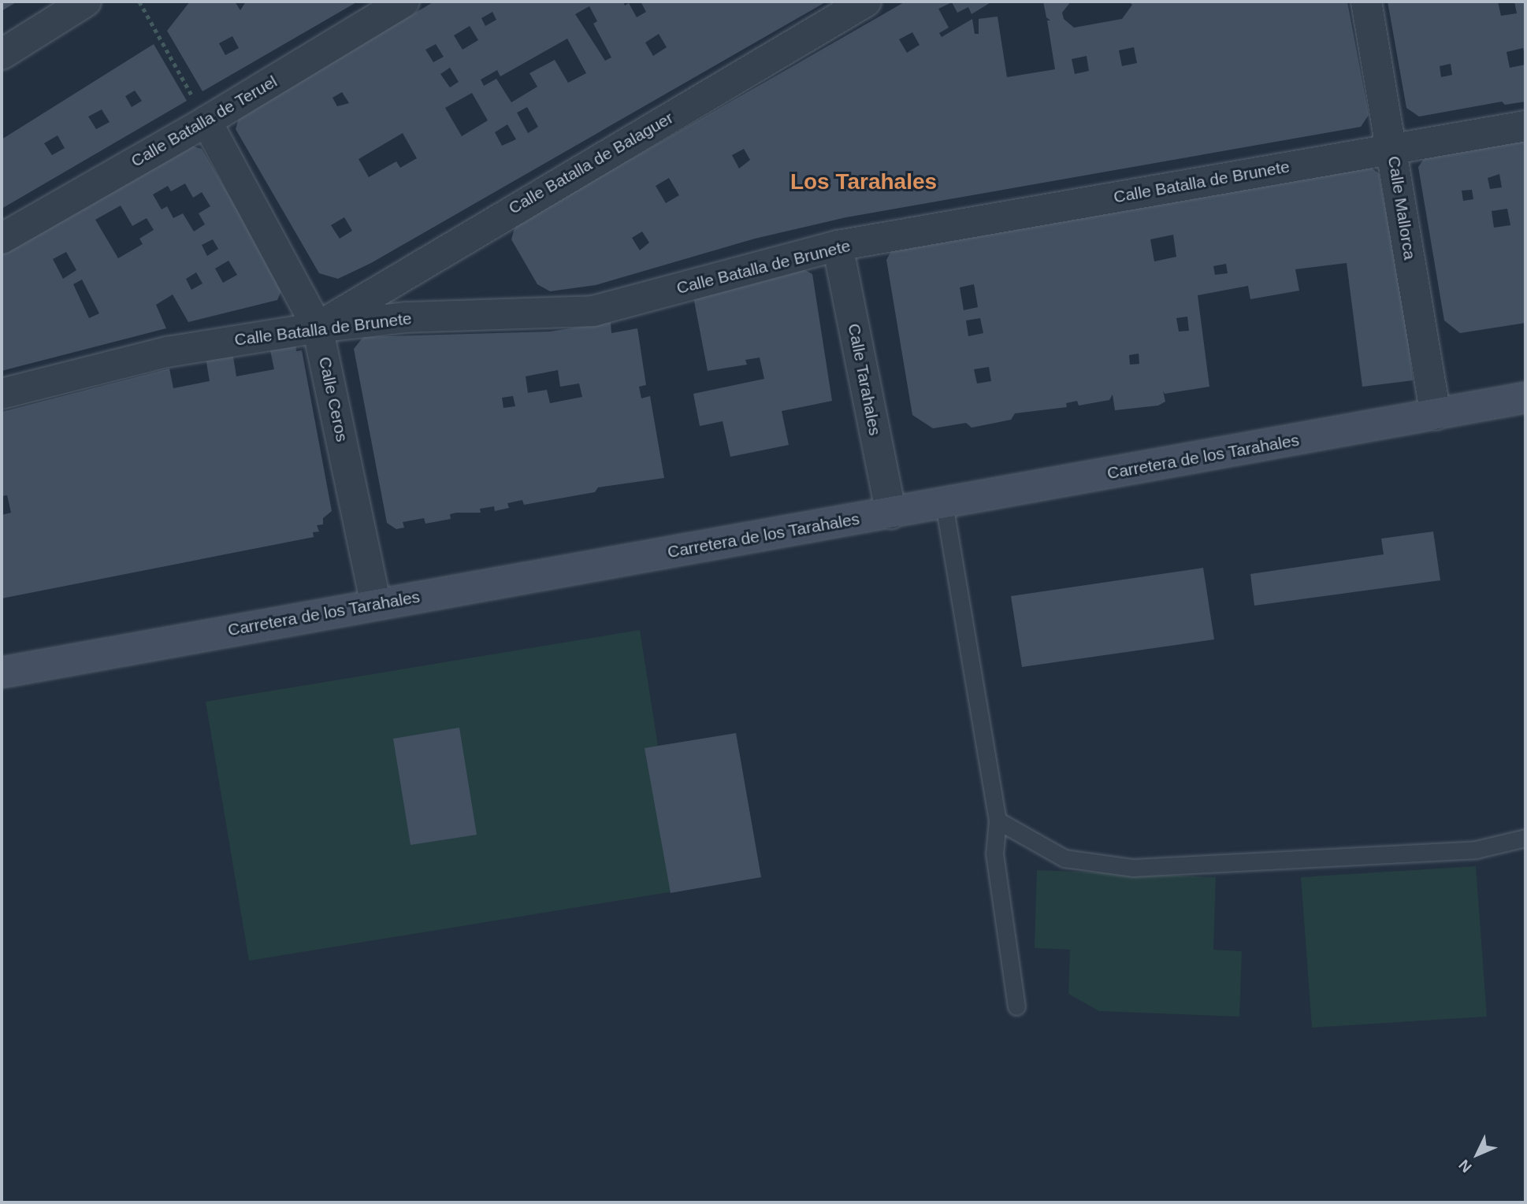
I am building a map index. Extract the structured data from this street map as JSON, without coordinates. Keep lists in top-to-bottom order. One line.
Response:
{"streets":{"street":["Calle Batalla de Teruel","Calle Batalla de Balaguer","Calle Batalla de Brunete","Calle Mallorca","Calle Tarahales","Calle Ceros","Carretera de los Tarahales"]},"crossings":[["Calle Batalla de Teruel","Calle Ceros"],["Calle Batalla de Balaguer","Calle Batalla de Brunete"],["Calle Batalla de Balaguer","Calle Ceros"],["Calle Batalla de Brunete","Calle Mallorca"],["Calle Batalla de Brunete","Calle Tarahales"],["Calle Batalla de Brunete","Calle Ceros"],["Calle Mallorca","Carretera de los Tarahales"],["Calle Tarahales","Carretera de los Tarahales"],["Calle Ceros","Carretera de los Tarahales"]],"districts":["Los Tarahales"],"north":"bottom left"}
